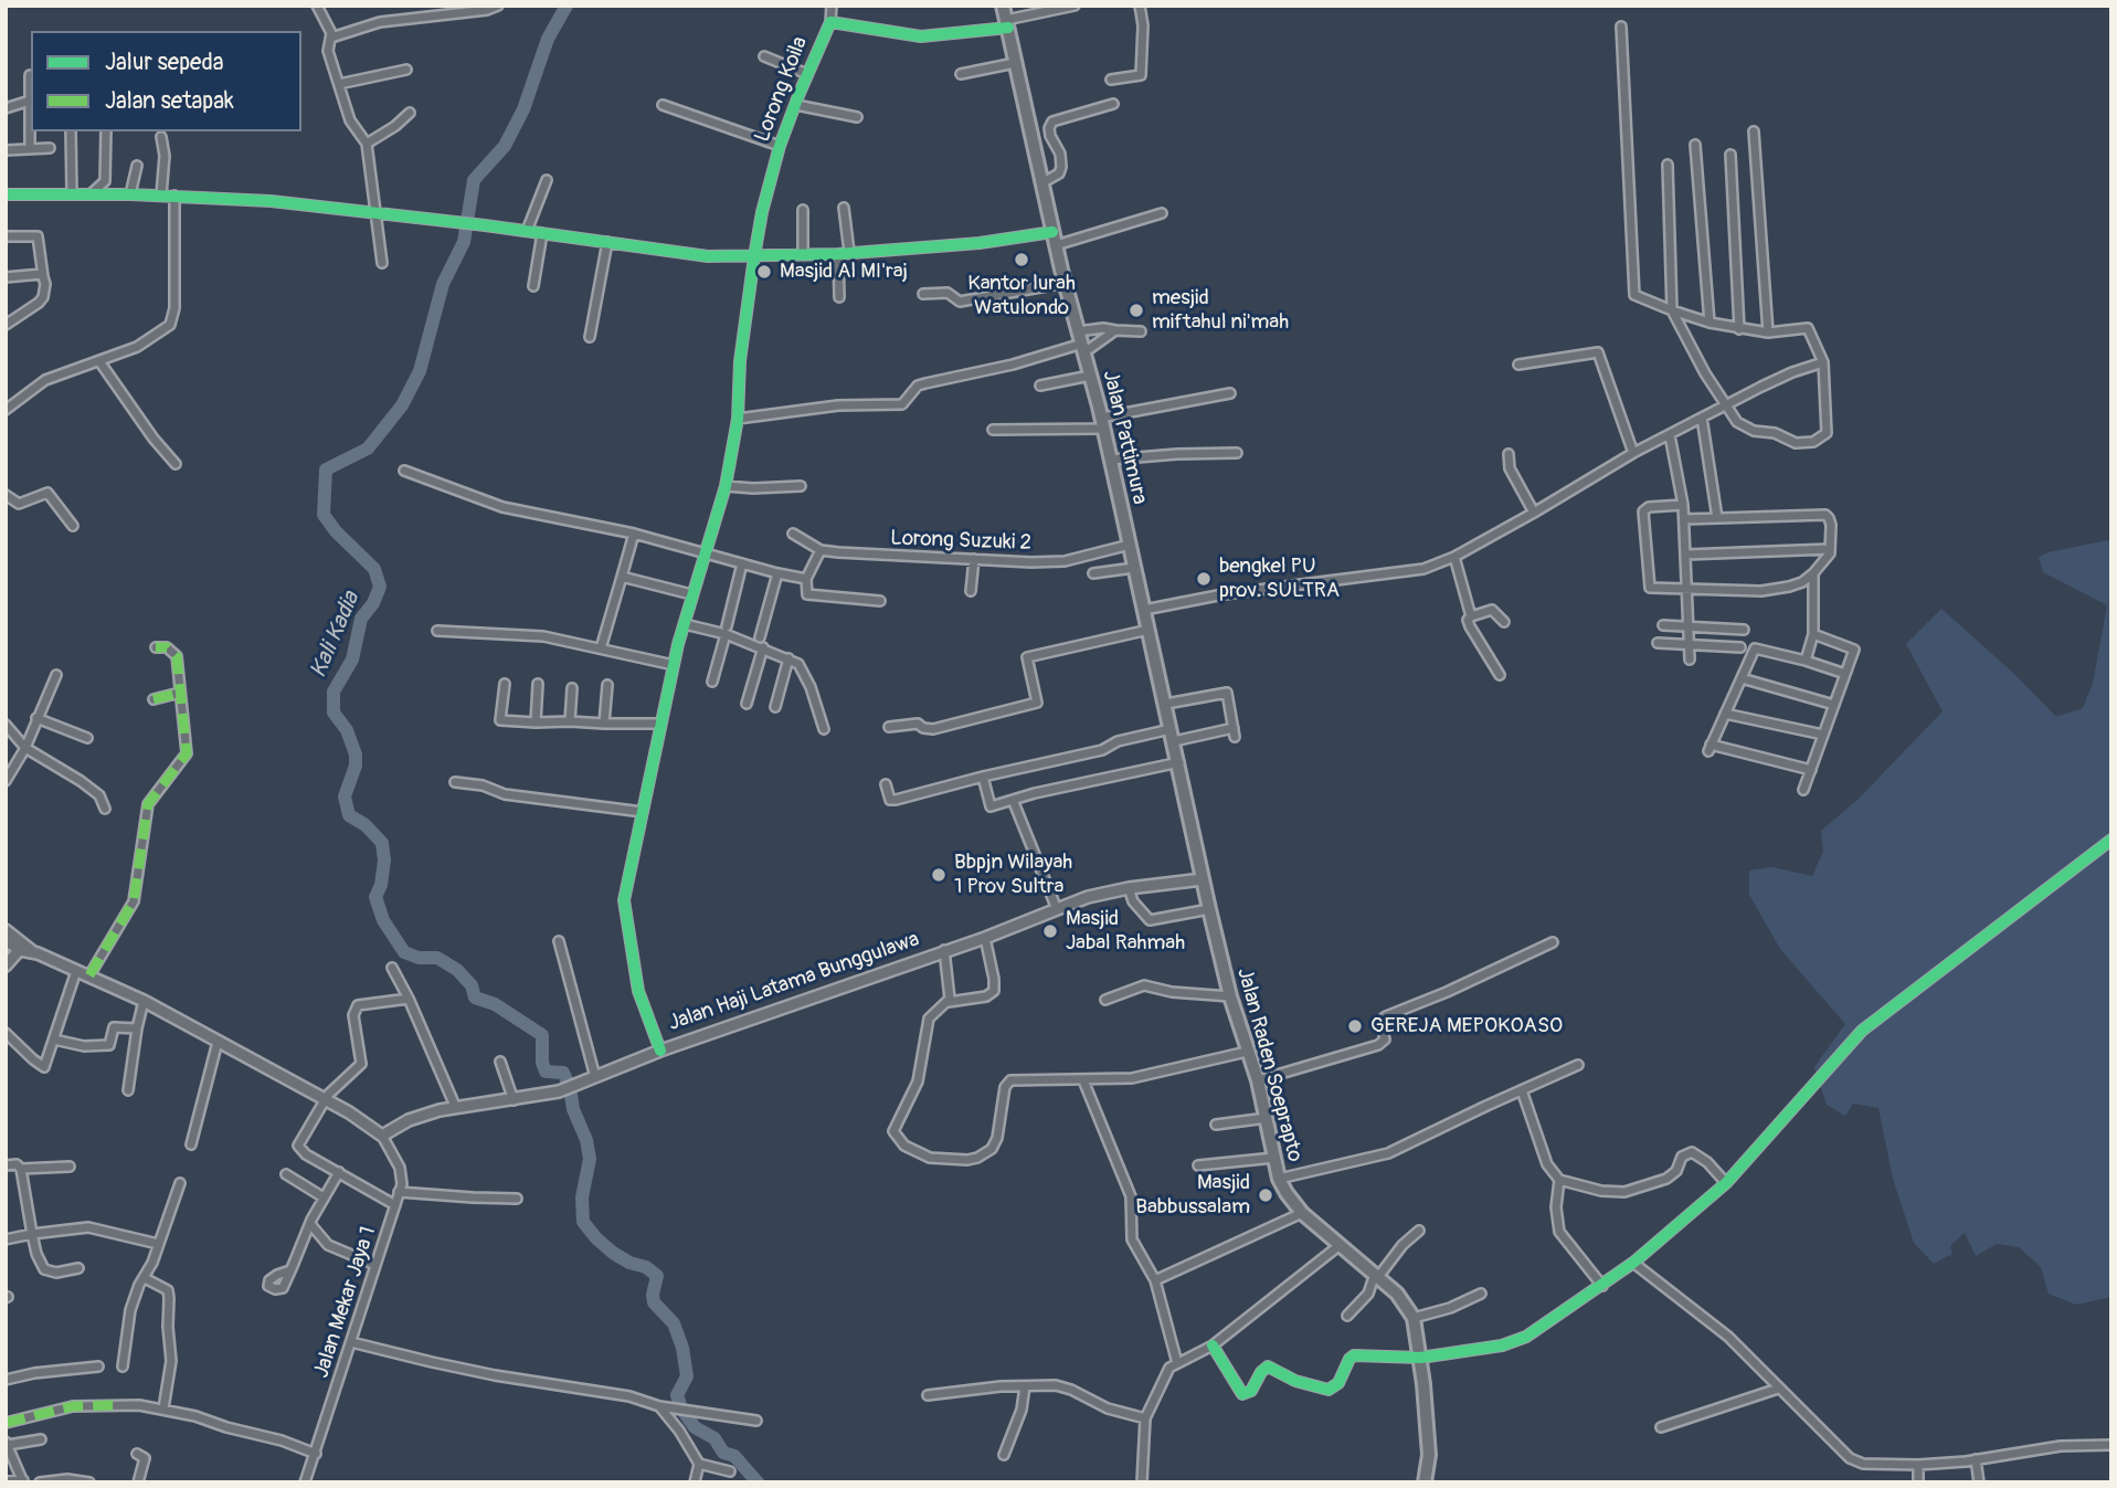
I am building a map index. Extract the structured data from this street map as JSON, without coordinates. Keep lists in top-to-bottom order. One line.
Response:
{"streets":{"highway":["Jalan Pattimura","Jalan Raden Soeprapto"],"main road":["Jalan Haji Latama Bunggulawa"],"street":["Lorong Koila","Lorong Suzuki 2","Jalan Mekar Jaya 1"]},"crossings":[["Lorong Koila","Jalan Pattimura"],["Lorong Koila","Jalan Haji Latama Bunggulawa"],["Jalan Pattimura","Lorong Suzuki 2"],["Jalan Pattimura","Jalan Haji Latama Bunggulawa"],["Jalan Pattimura","Jalan Raden Soeprapto"],["Jalan Haji Latama Bunggulawa","Jalan Raden Soeprapto"],["Jalan Haji Latama Bunggulawa","Jalan Mekar Jaya 1"]],"water":["Kali Kadia"],"places":["Kantor lurah Watulondo","Masjid Al MI'raj","mesjid miftahul ni'mah","bengkel PU prov. SULTRA","Bbpjn Wilayah 1 Prov Sultra","Masjid Jabal Rahmah","GEREJA MEPOKOASO","Masjid Babbussalam"],"legend":["Jalur sepeda","Jalan setapak"]}
